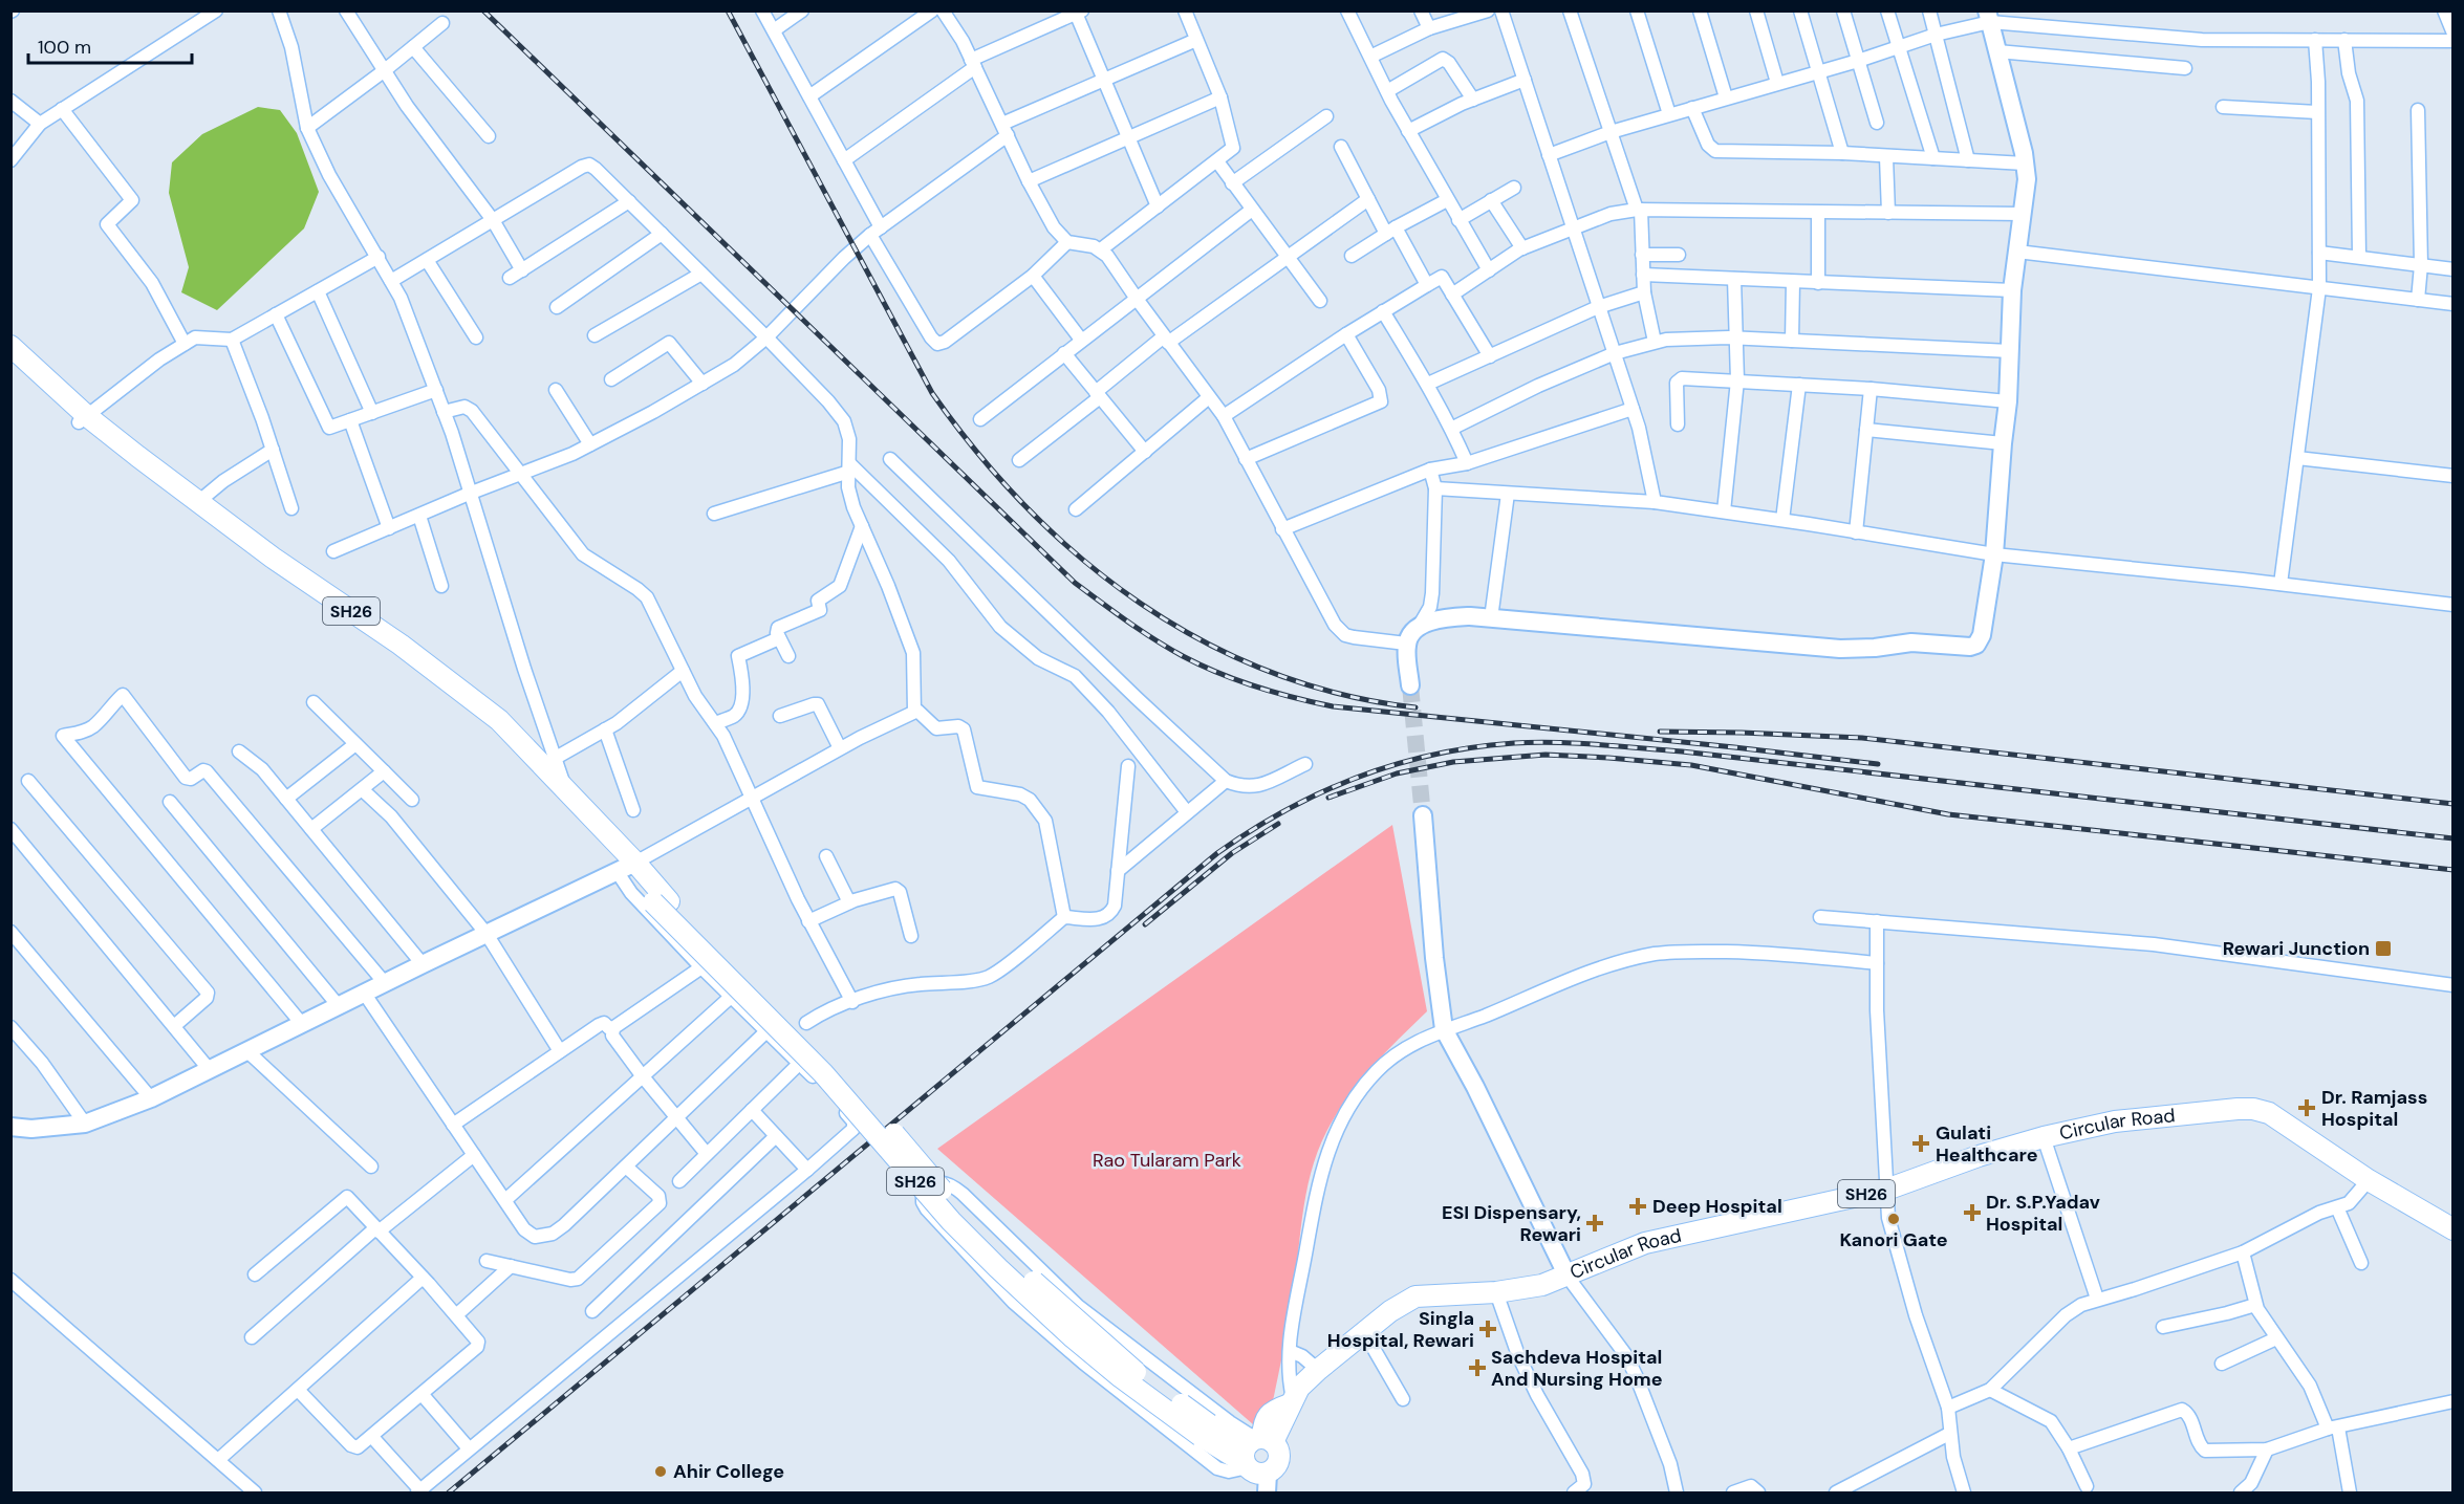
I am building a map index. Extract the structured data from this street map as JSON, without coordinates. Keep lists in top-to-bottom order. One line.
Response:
{"streets":{"main road":["SH26","Circular Road"]},"crossings":[["SH26","Circular Road"]],"parks":["Rao Tularam Park"],"places":{"transit":["Rewari Junction"],"health":["Dr. Ramjass Hospital","Gulati Healthcare","Deep Hospital","Dr. S.P.Yadav Hospital","ESI Dispensary, Rewari","Singla Hospital, Rewari","Sachdeva Hospital And Nursing Home"],"other":["Kanori Gate","Ahir College"]},"scale_bar":"100 m"}
